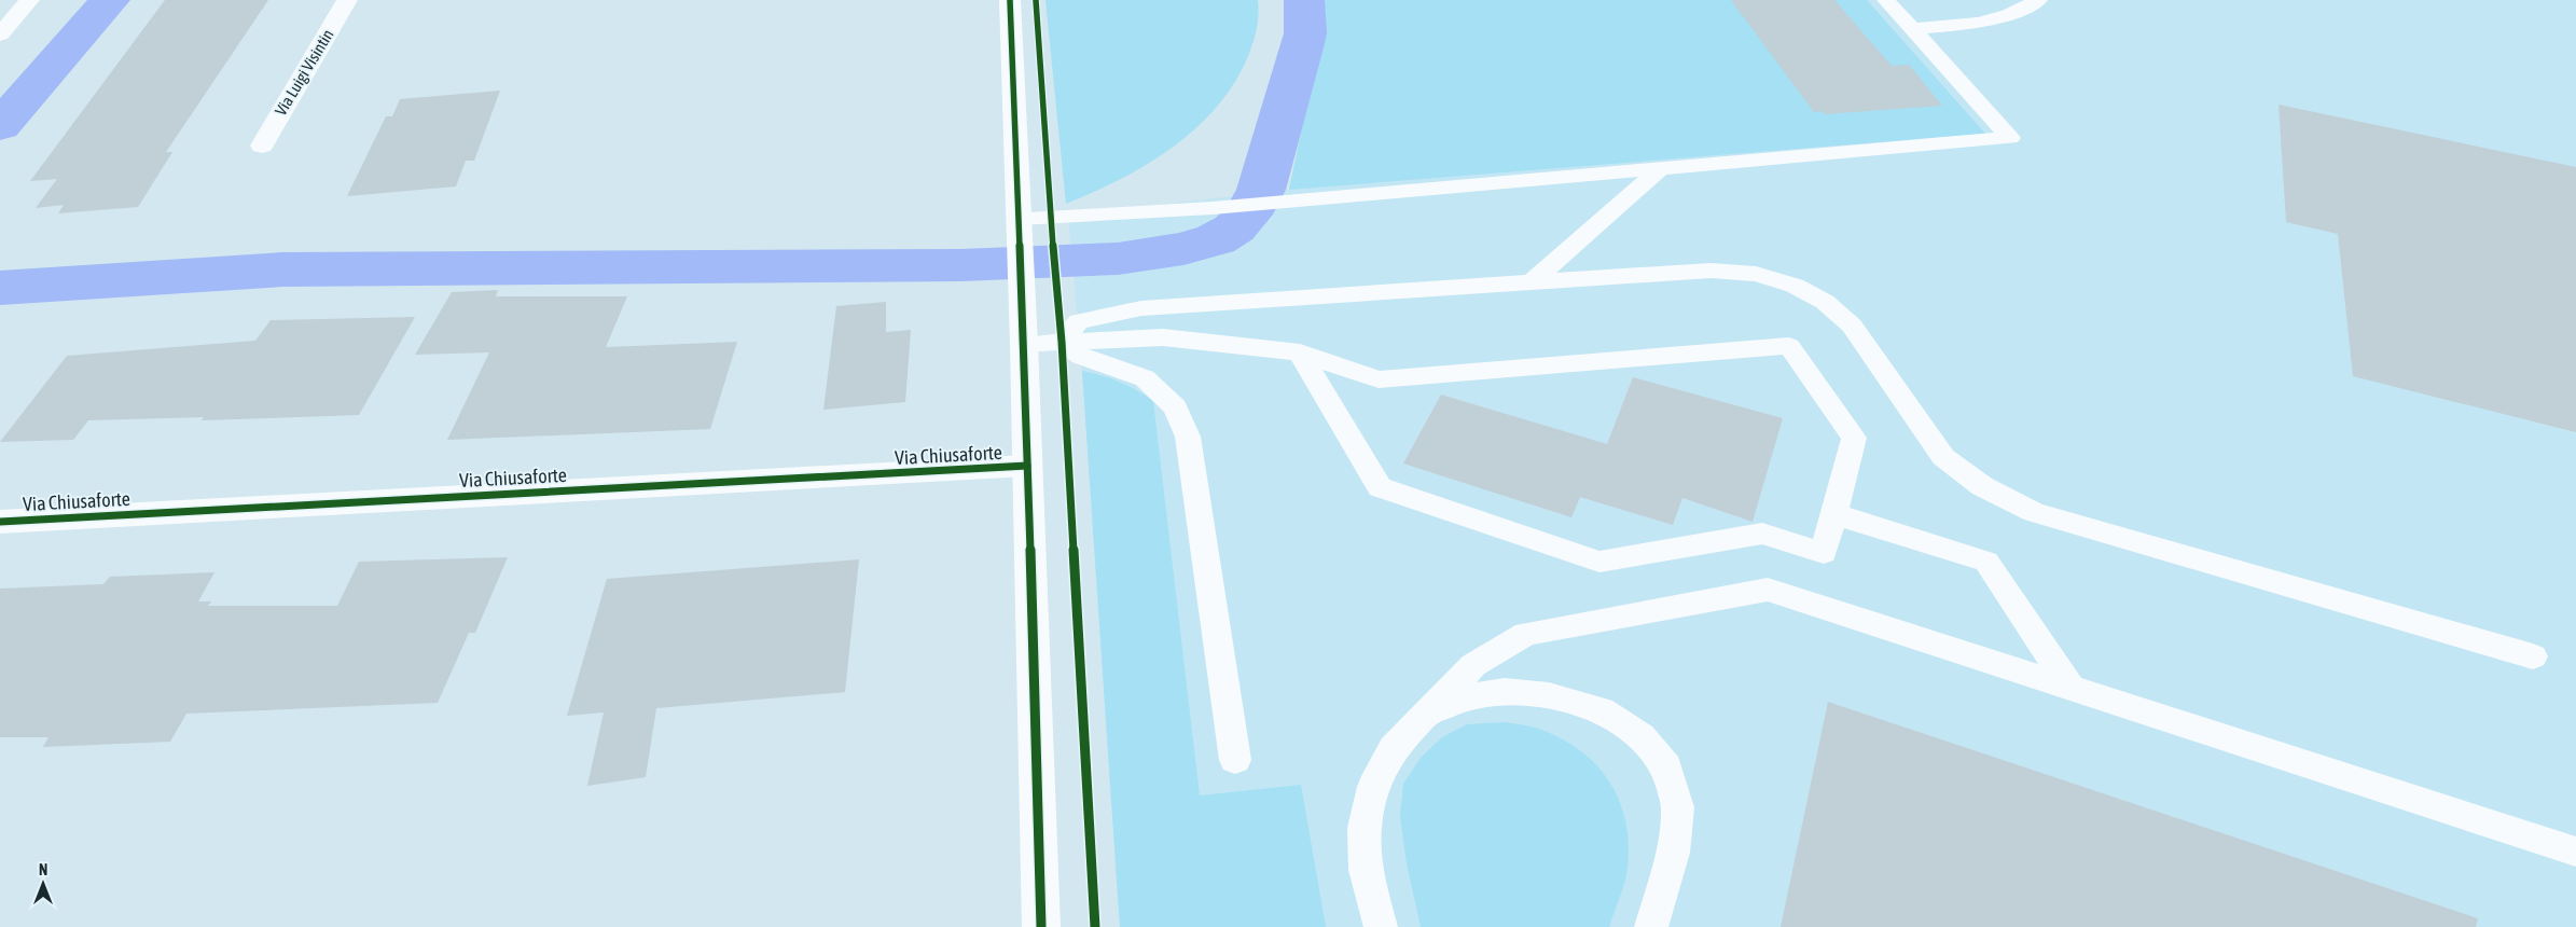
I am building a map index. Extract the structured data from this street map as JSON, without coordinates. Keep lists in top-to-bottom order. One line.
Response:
{"streets":{"street":["Via Luigi Visintin","Via Chiusaforte"]},"north":"top"}
